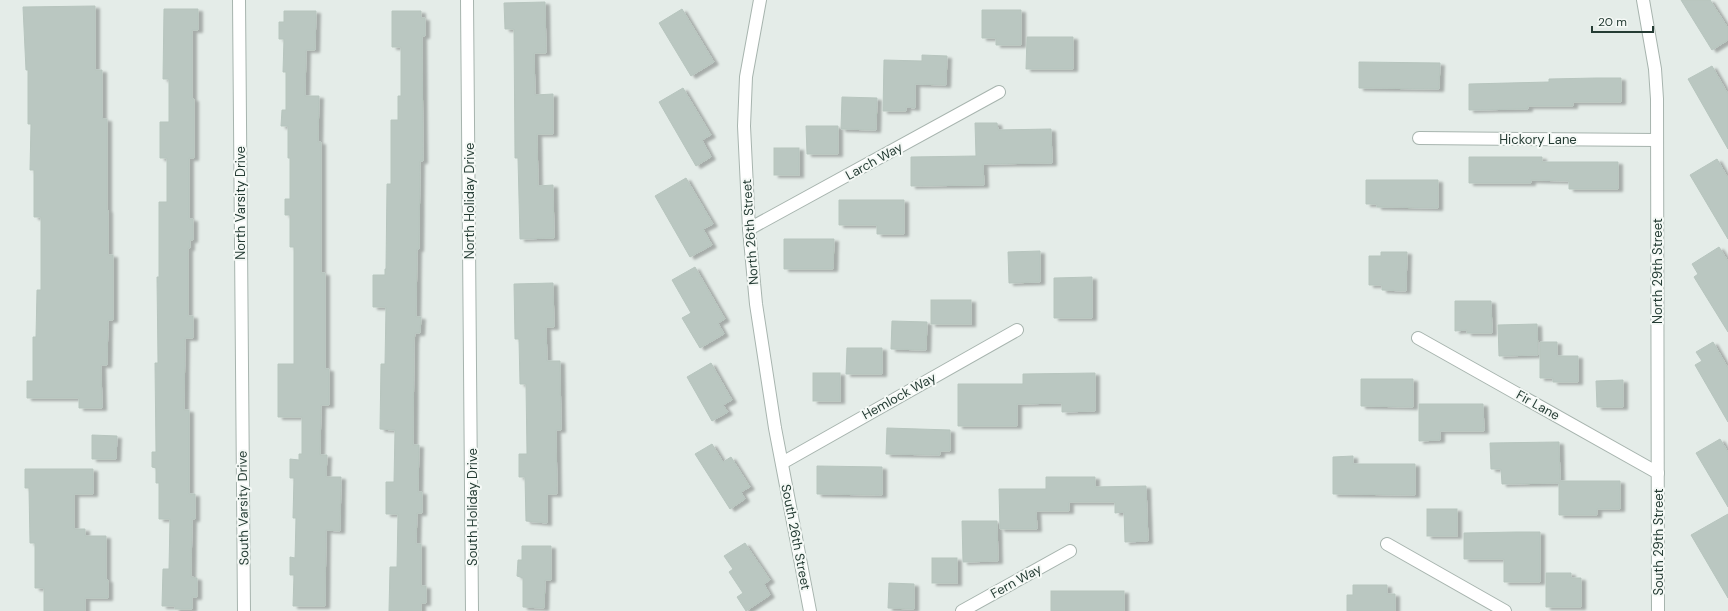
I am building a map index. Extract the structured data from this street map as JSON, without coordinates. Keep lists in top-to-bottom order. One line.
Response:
{"streets":{"street":["Hickory Lane","Larch Way","North Holiday Drive","North Varsity Drive","North 26th Street","North 29th Street","Hemlock Way","Fir Lane","South Holiday Drive","South Varsity Drive","South 26th Street","South 29th Street","Fern Way"]},"crossings":[["Hickory Lane","North 29th Street"],["Larch Way","North 26th Street"],["North Holiday Drive","South Holiday Drive"],["North Varsity Drive","South Varsity Drive"],["North 26th Street","Hemlock Way"],["North 26th Street","South 26th Street"],["North 29th Street","Fir Lane"],["North 29th Street","South 29th Street"],["Hemlock Way","South 26th Street"],["Fir Lane","South 29th Street"]],"scale_bar":"20 m"}
